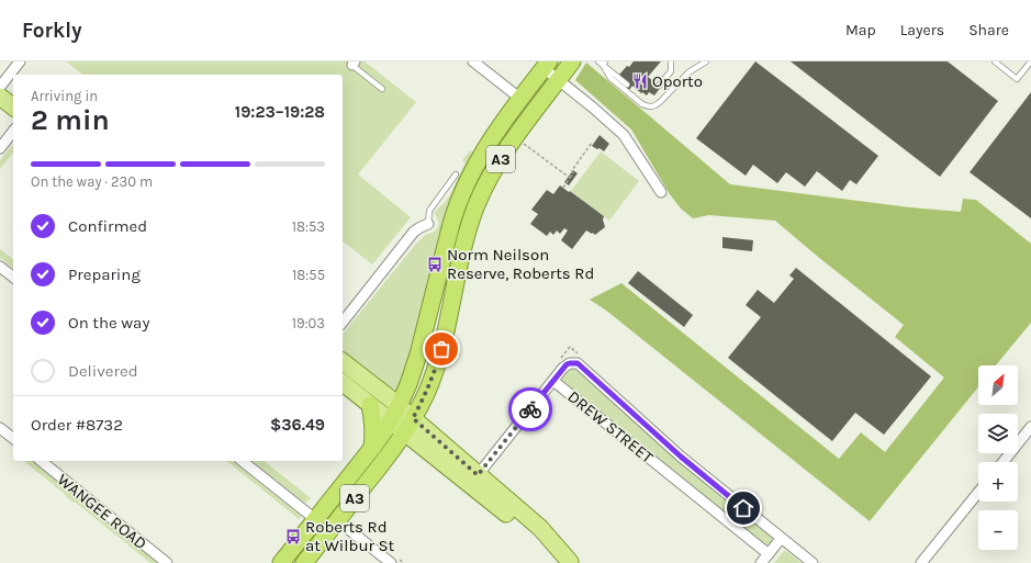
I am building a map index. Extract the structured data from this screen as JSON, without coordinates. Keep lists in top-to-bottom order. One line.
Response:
{"streets":{"highway":["A3"],"street":["DREW STREET","WANGEE ROAD"]},"places":{"restaurant":["Oporto"],"bus stop":["Norm Neilson Reserve, Roberts Rd","Roberts Rd at Wilbur St"]},"north":"top right","page":{"header":"Forkly","nav":["Map","Layers","Share"],"heading":["2 min","Arriving in","19:23–19:28"],"panel":["Order #8732","$36.49"],"bar":"On the way · 230 m","list":[["Confirmed","18:53"],["Preparing","18:55"],["On the way","19:03"],"Delivered"],"map_buttons":["+","−"]}}
